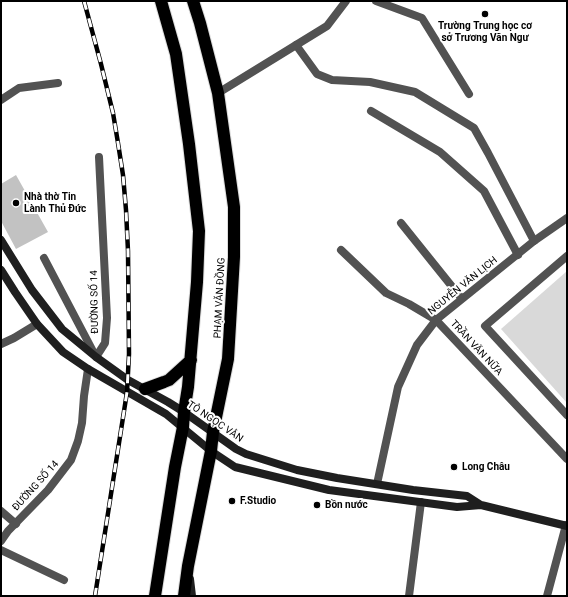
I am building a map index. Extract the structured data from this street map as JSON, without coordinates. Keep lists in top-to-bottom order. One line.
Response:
{"streets":{"highway":["PHẠM VĂN ĐỒNG"],"main road":["TÔ NGỌC VÂN"],"street":["NGUYỄN VĂN LỊCH","ĐƯỜNG SỐ 14","TRẦN VĂN NỮA"]},"crossings":[["NGUYỄN VĂN LỊCH","TRẦN VĂN NỮA"],["NGUYỄN VĂN LỊCH","TÔ NGỌC VÂN"],["PHẠM VĂN ĐỒNG","TÔ NGỌC VÂN"],["ĐƯỜNG SỐ 14","TÔ NGỌC VÂN"]],"places":["Trường Trung học cơ sở Trương Văn Ngư","Nhà thờ Tin Lành Thủ Đức","Long Châu","F.Studio","Bồn nước"]}
